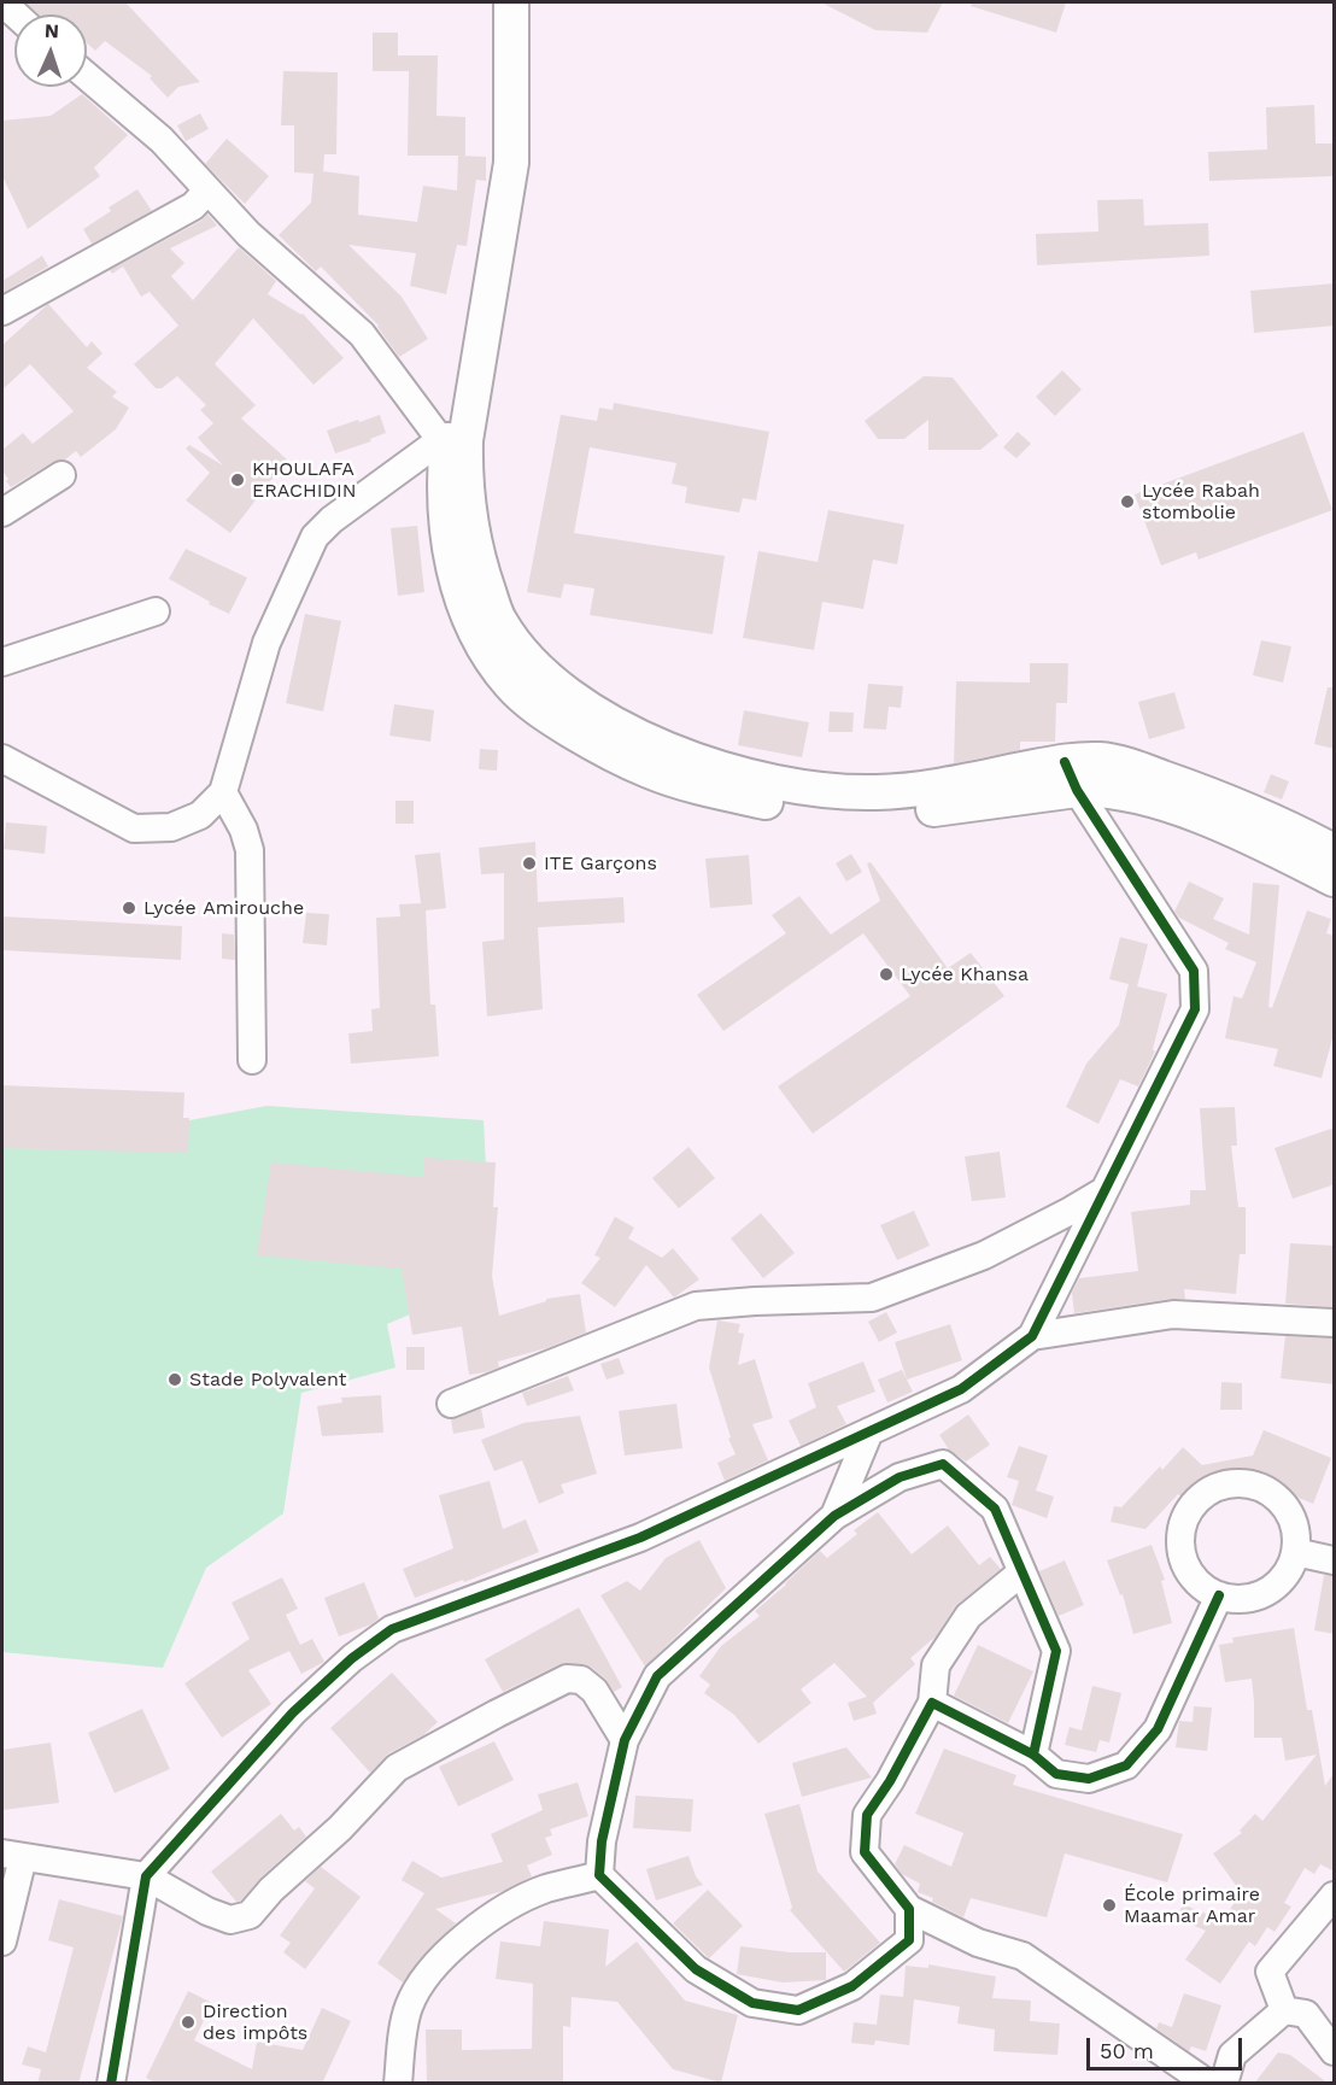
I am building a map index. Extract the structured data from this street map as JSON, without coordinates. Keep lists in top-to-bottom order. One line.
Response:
{"places":["KHOULAFA ERACHIDIN","Lycée Rabah stombolie","ITE Garçons","Lycée Amirouche","Lycée Khansa","Stade Polyvalent","École primaire Maamar Amar","Direction des impôts"],"scale_bar":"50 m","north":"top"}
